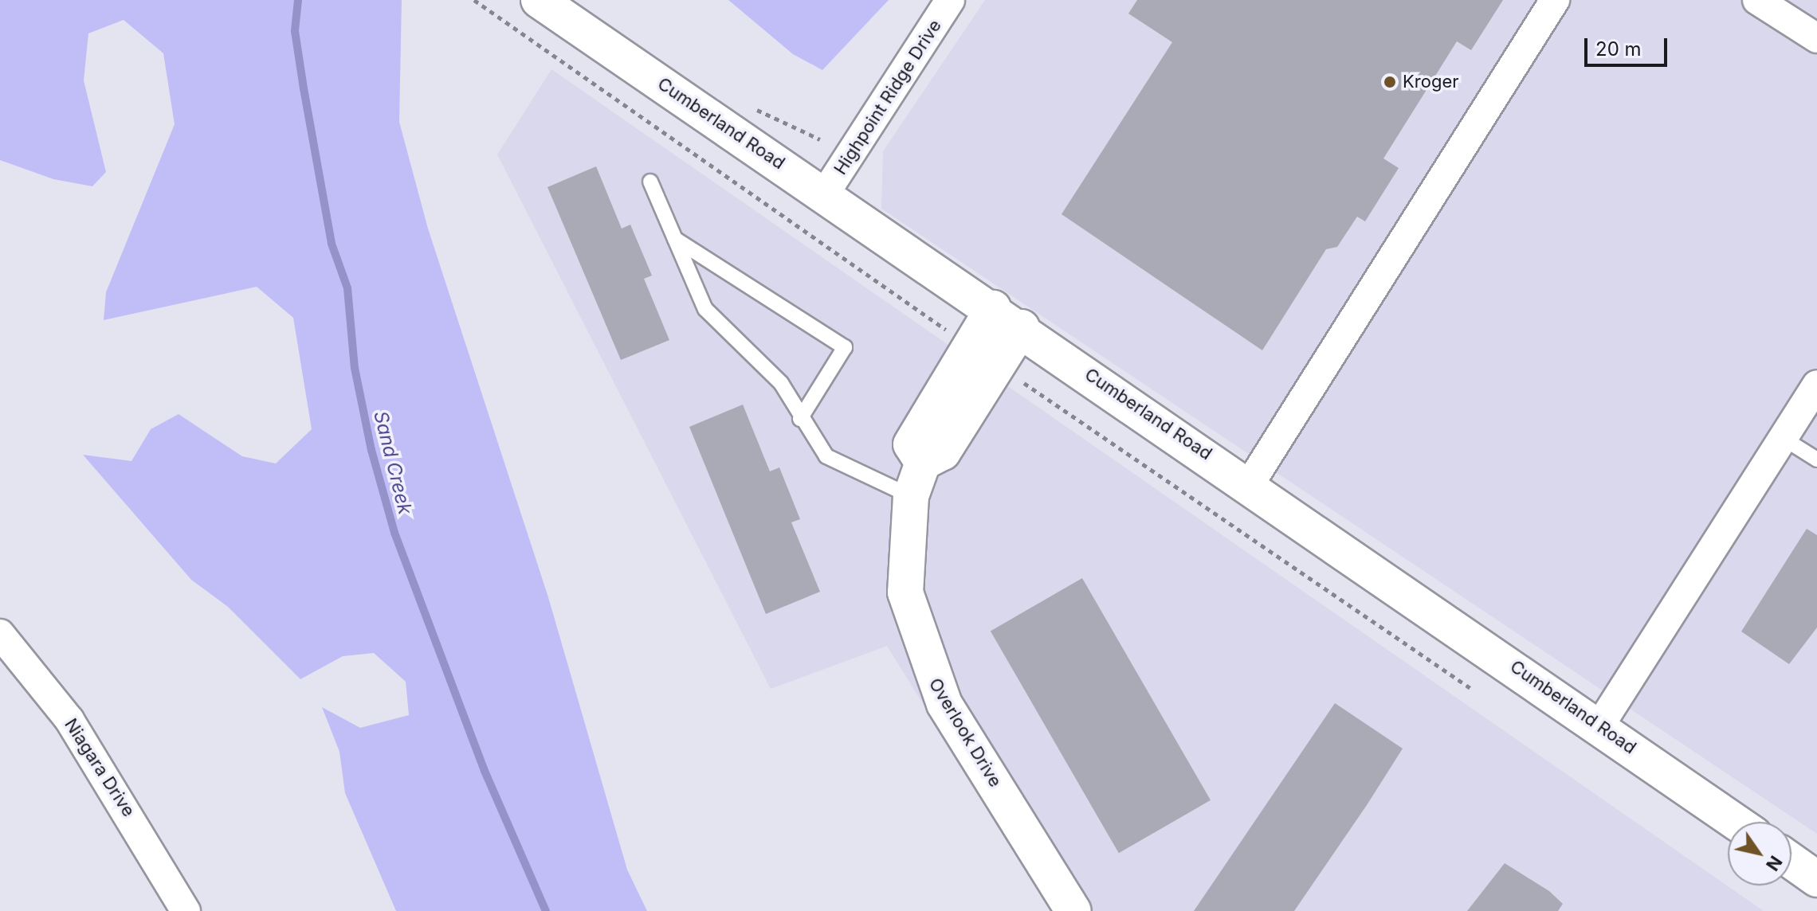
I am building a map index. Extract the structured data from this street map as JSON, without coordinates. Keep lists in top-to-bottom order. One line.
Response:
{"streets":{"main road":["Cumberland Road","Overlook Drive"],"street":["Highpoint Ridge Drive","Niagara Drive"]},"crossings":[["Highpoint Ridge Drive","Cumberland Road"]],"water":["Sand Creek"],"places":["Kroger"],"scale_bar":"20 m","north":"bottom right"}
